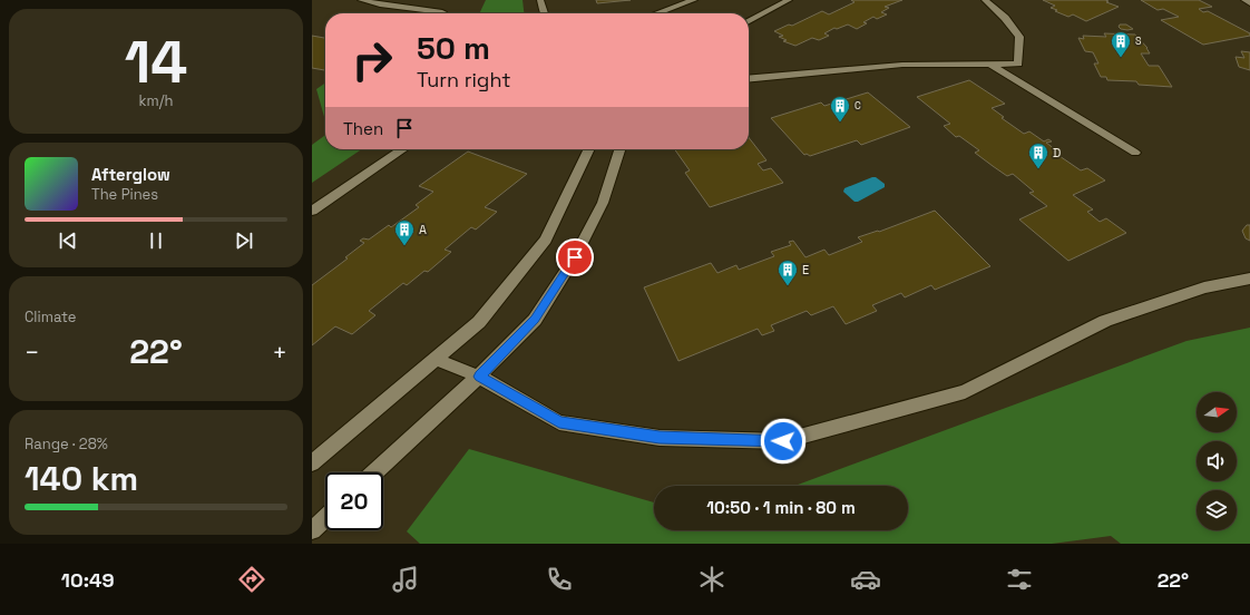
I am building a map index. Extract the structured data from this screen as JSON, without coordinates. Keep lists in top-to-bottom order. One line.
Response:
{"places":{"building":["S","C","D","A","E"]},"north":"right","page":{"tile":[["14","km/h"],"Climate",["Range · 28%","140 km"]],"turn":["50 m","Turn right"],"then":"Then","song":["Afterglow","The Pines"],"heat":["−","22°","+"],"limit":"20","trip":"10:50 · 1 min · 80 m","tabs":["10:49","22°"]}}
